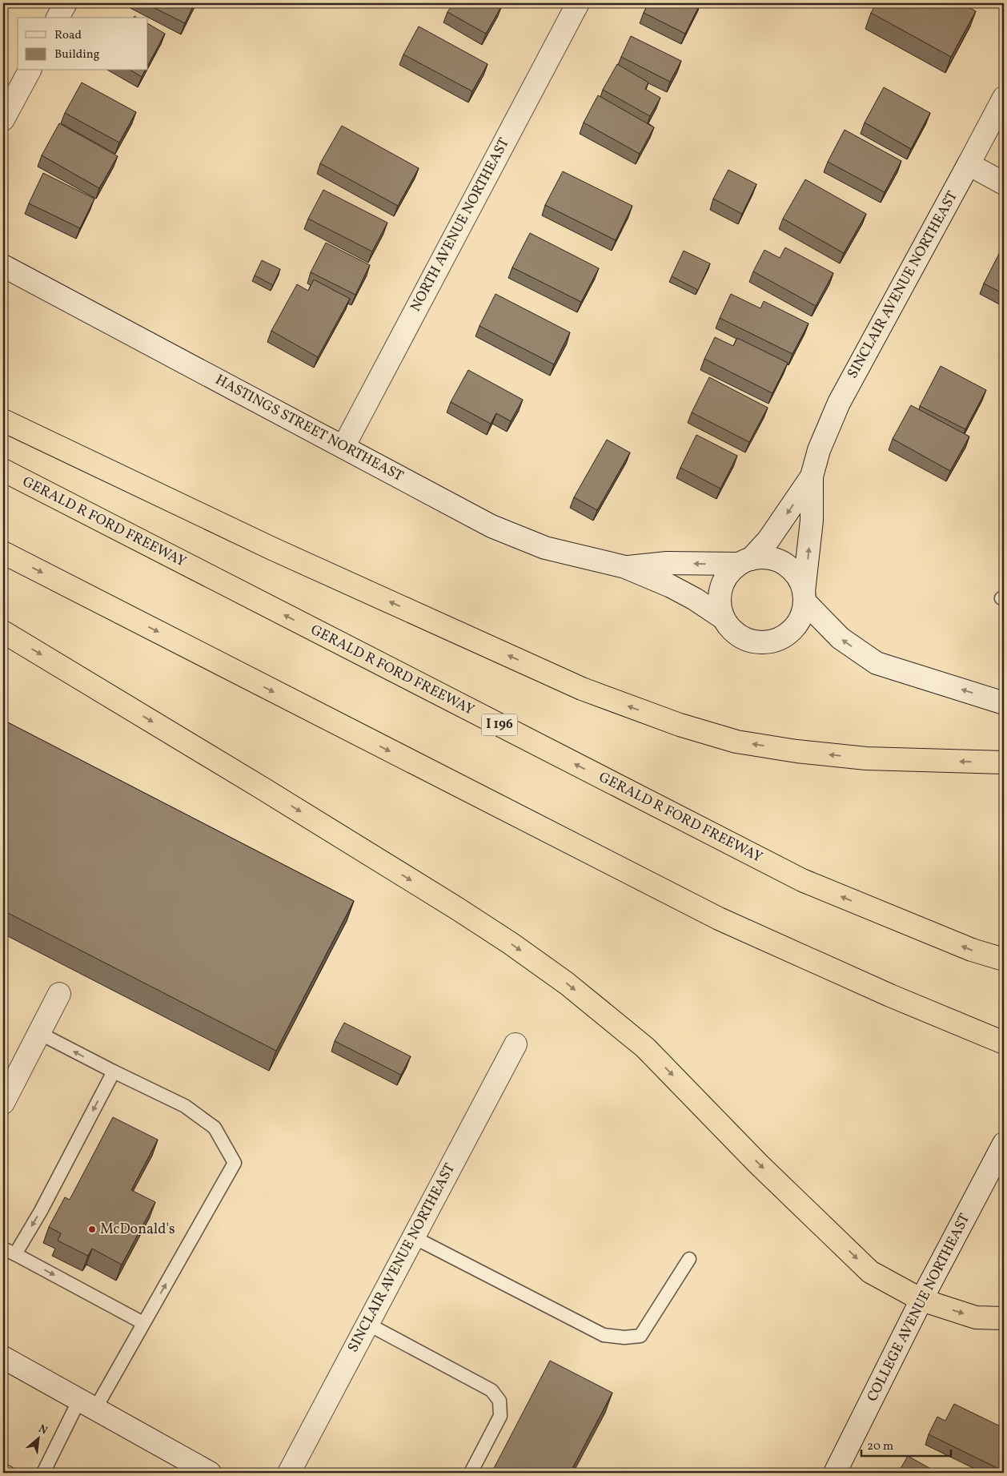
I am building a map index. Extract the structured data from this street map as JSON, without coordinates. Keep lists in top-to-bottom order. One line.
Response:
{"streets":{"highway":["GERALD R FORD FREEWAY","I 196"],"street":["NORTH AVENUE NORTHEAST","SINCLAIR AVENUE NORTHEAST","HASTINGS STREET NORTHEAST","COLLEGE AVENUE NORTHEAST"]},"crossings":[["NORTH AVENUE NORTHEAST","HASTINGS STREET NORTHEAST"],["SINCLAIR AVENUE NORTHEAST","HASTINGS STREET NORTHEAST"]],"places":["McDonald's"],"legend":["Road","Building"],"scale_bar":"20 m","north":"top right"}
